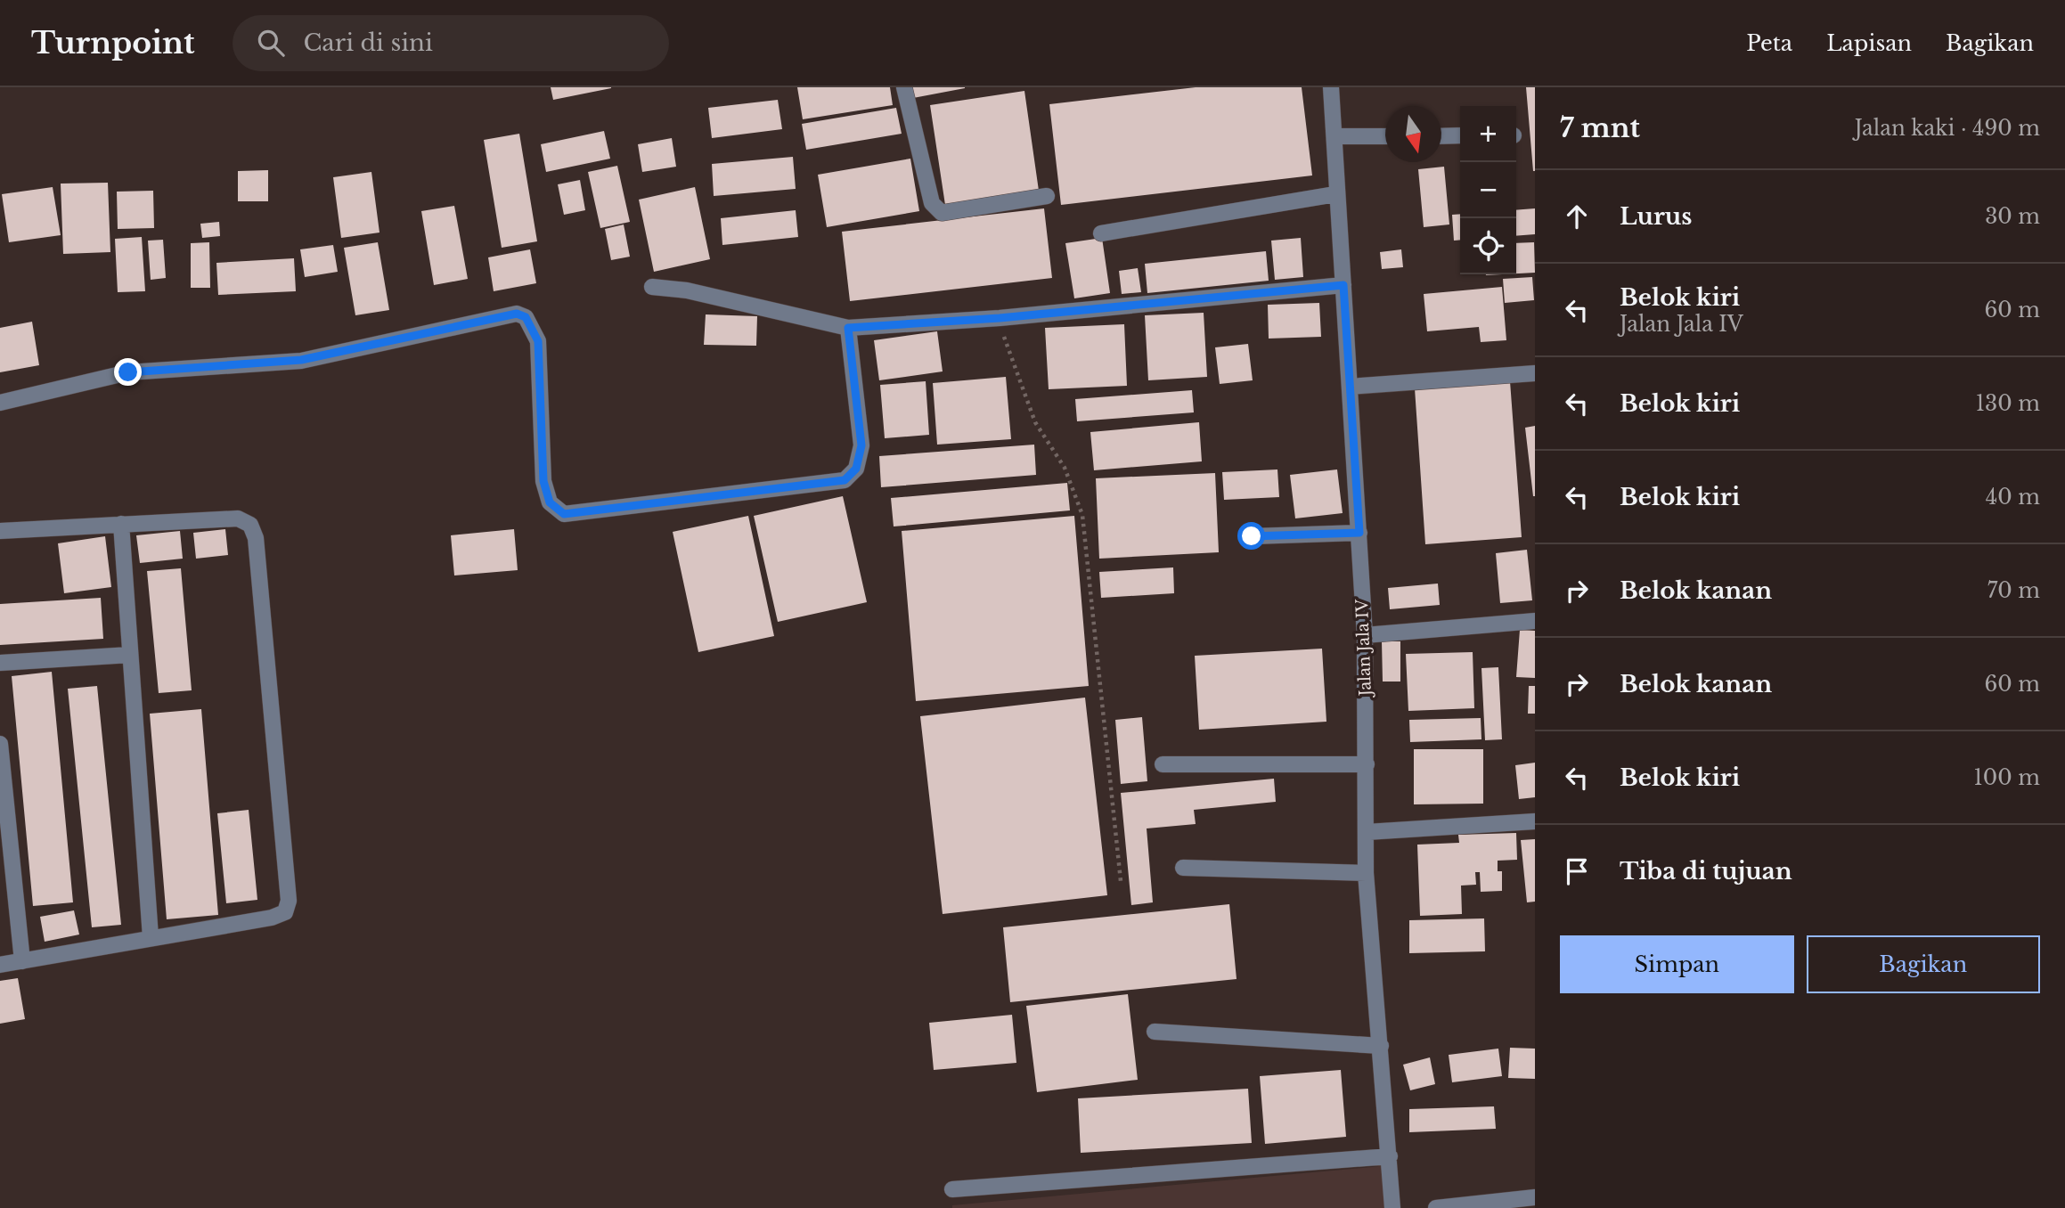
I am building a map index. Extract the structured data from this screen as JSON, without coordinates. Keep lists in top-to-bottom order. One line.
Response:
{"streets":{"street":["Jalan Jala IV"]},"north":"bottom","page":{"header":"Turnpoint","search":"Cari di sini","nav":["Peta","Lapisan","Bagikan"],"heading":["7 mnt","Jalan kaki · 490 m"],"map_buttons":["+","−"],"list":[["Lurus","30 m"],["Belok kiri","Jalan Jala IV","60 m"],["Belok kiri","130 m"],["Belok kiri","40 m"],["Belok kanan","70 m"],["Belok kanan","60 m"],["Belok kiri","100 m"],"Tiba di tujuan"],"buttons":["Simpan","Bagikan"]}}
